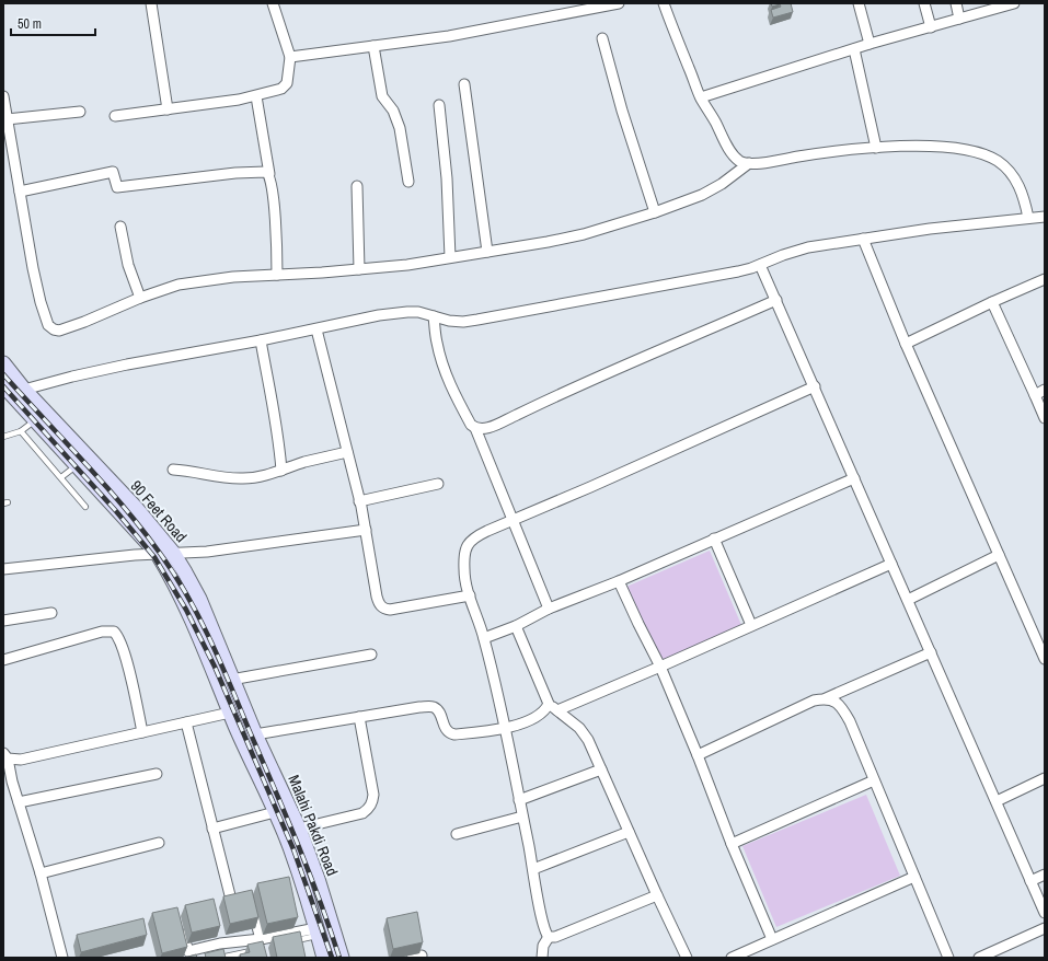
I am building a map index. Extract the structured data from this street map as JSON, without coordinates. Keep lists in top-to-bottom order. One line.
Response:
{"streets":{"main road":["90 Feet Road","Malahi Pakdi Road"]},"crossings":[["90 Feet Road","Malahi Pakdi Road"]],"scale_bar":"50 m"}
